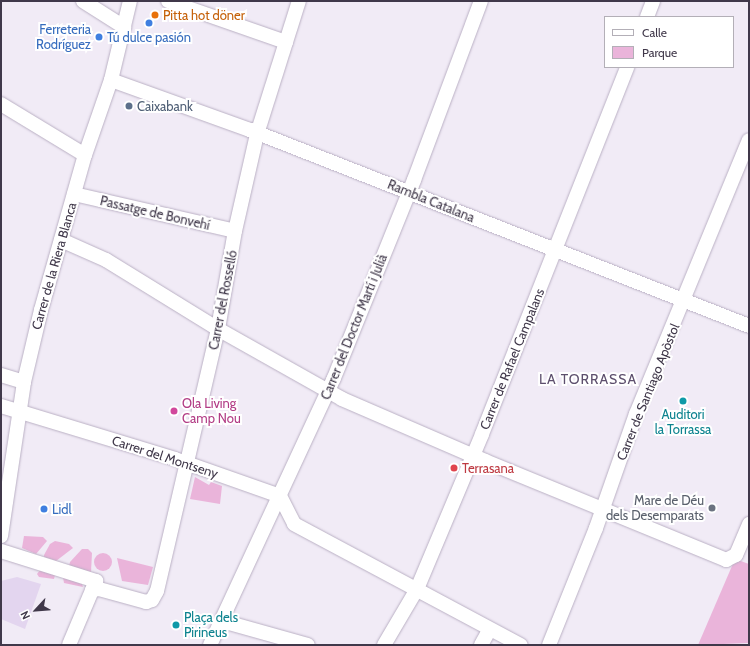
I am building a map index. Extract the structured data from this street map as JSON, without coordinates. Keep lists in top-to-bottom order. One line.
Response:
{"streets":{"street":["Rambla Catalana","Passatge de Bonvehí","Carrer de la Riera Blanca","Carrer del Rosselló","Carrer del Doctor Martí i Julià","Carrer de Rafael Campalans","Carrer de Santiago Apòstol","Carrer del Montseny"]},"crossings":[["Rambla Catalana","Carrer de la Riera Blanca"],["Rambla Catalana","Carrer del Rosselló"],["Rambla Catalana","Carrer del Doctor Martí i Julià"],["Rambla Catalana","Carrer de Rafael Campalans"],["Rambla Catalana","Carrer de Santiago Apòstol"],["Passatge de Bonvehí","Carrer de la Riera Blanca"],["Passatge de Bonvehí","Carrer del Rosselló"],["Carrer de la Riera Blanca","Carrer del Montseny"],["Carrer del Rosselló","Carrer del Montseny"],["Carrer del Doctor Martí i Julià","Carrer del Montseny"]],"districts":["LA TORRASSA"],"places":["Pitta hot döner","Tú dulce pasión","Ferreteria Rodríguez","Caixabank","Auditori la Torrassa","Ola Living Camp Nou","Terrasana","Mare de Déu dels Desemparats","Lidl","Plaça dels Pirineus"],"legend":["Calle","Parque"],"north":"bottom left"}
